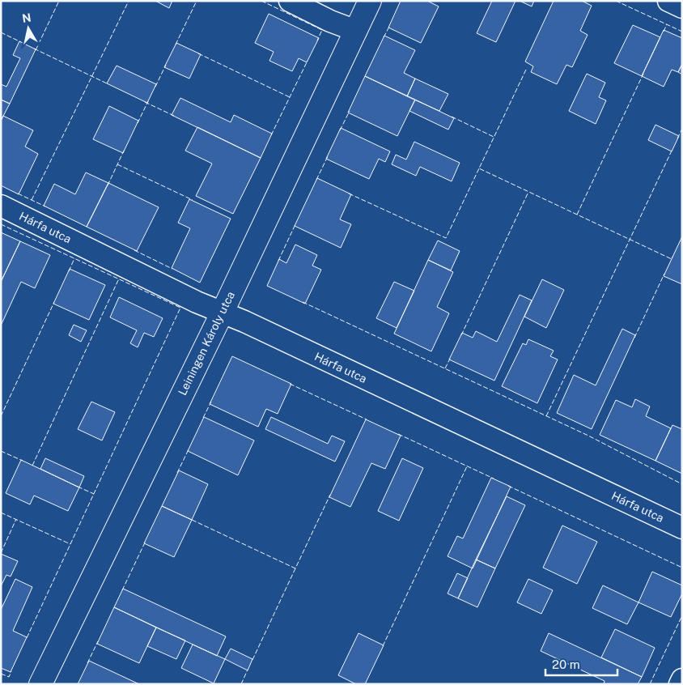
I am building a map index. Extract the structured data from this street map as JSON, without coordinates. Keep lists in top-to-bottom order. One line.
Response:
{"streets":{"street":["Hárfa utca","Leiningen Károly utca"]},"crossings":[["Hárfa utca","Leiningen Károly utca"]],"scale_bar":"20 m","north":"top"}
